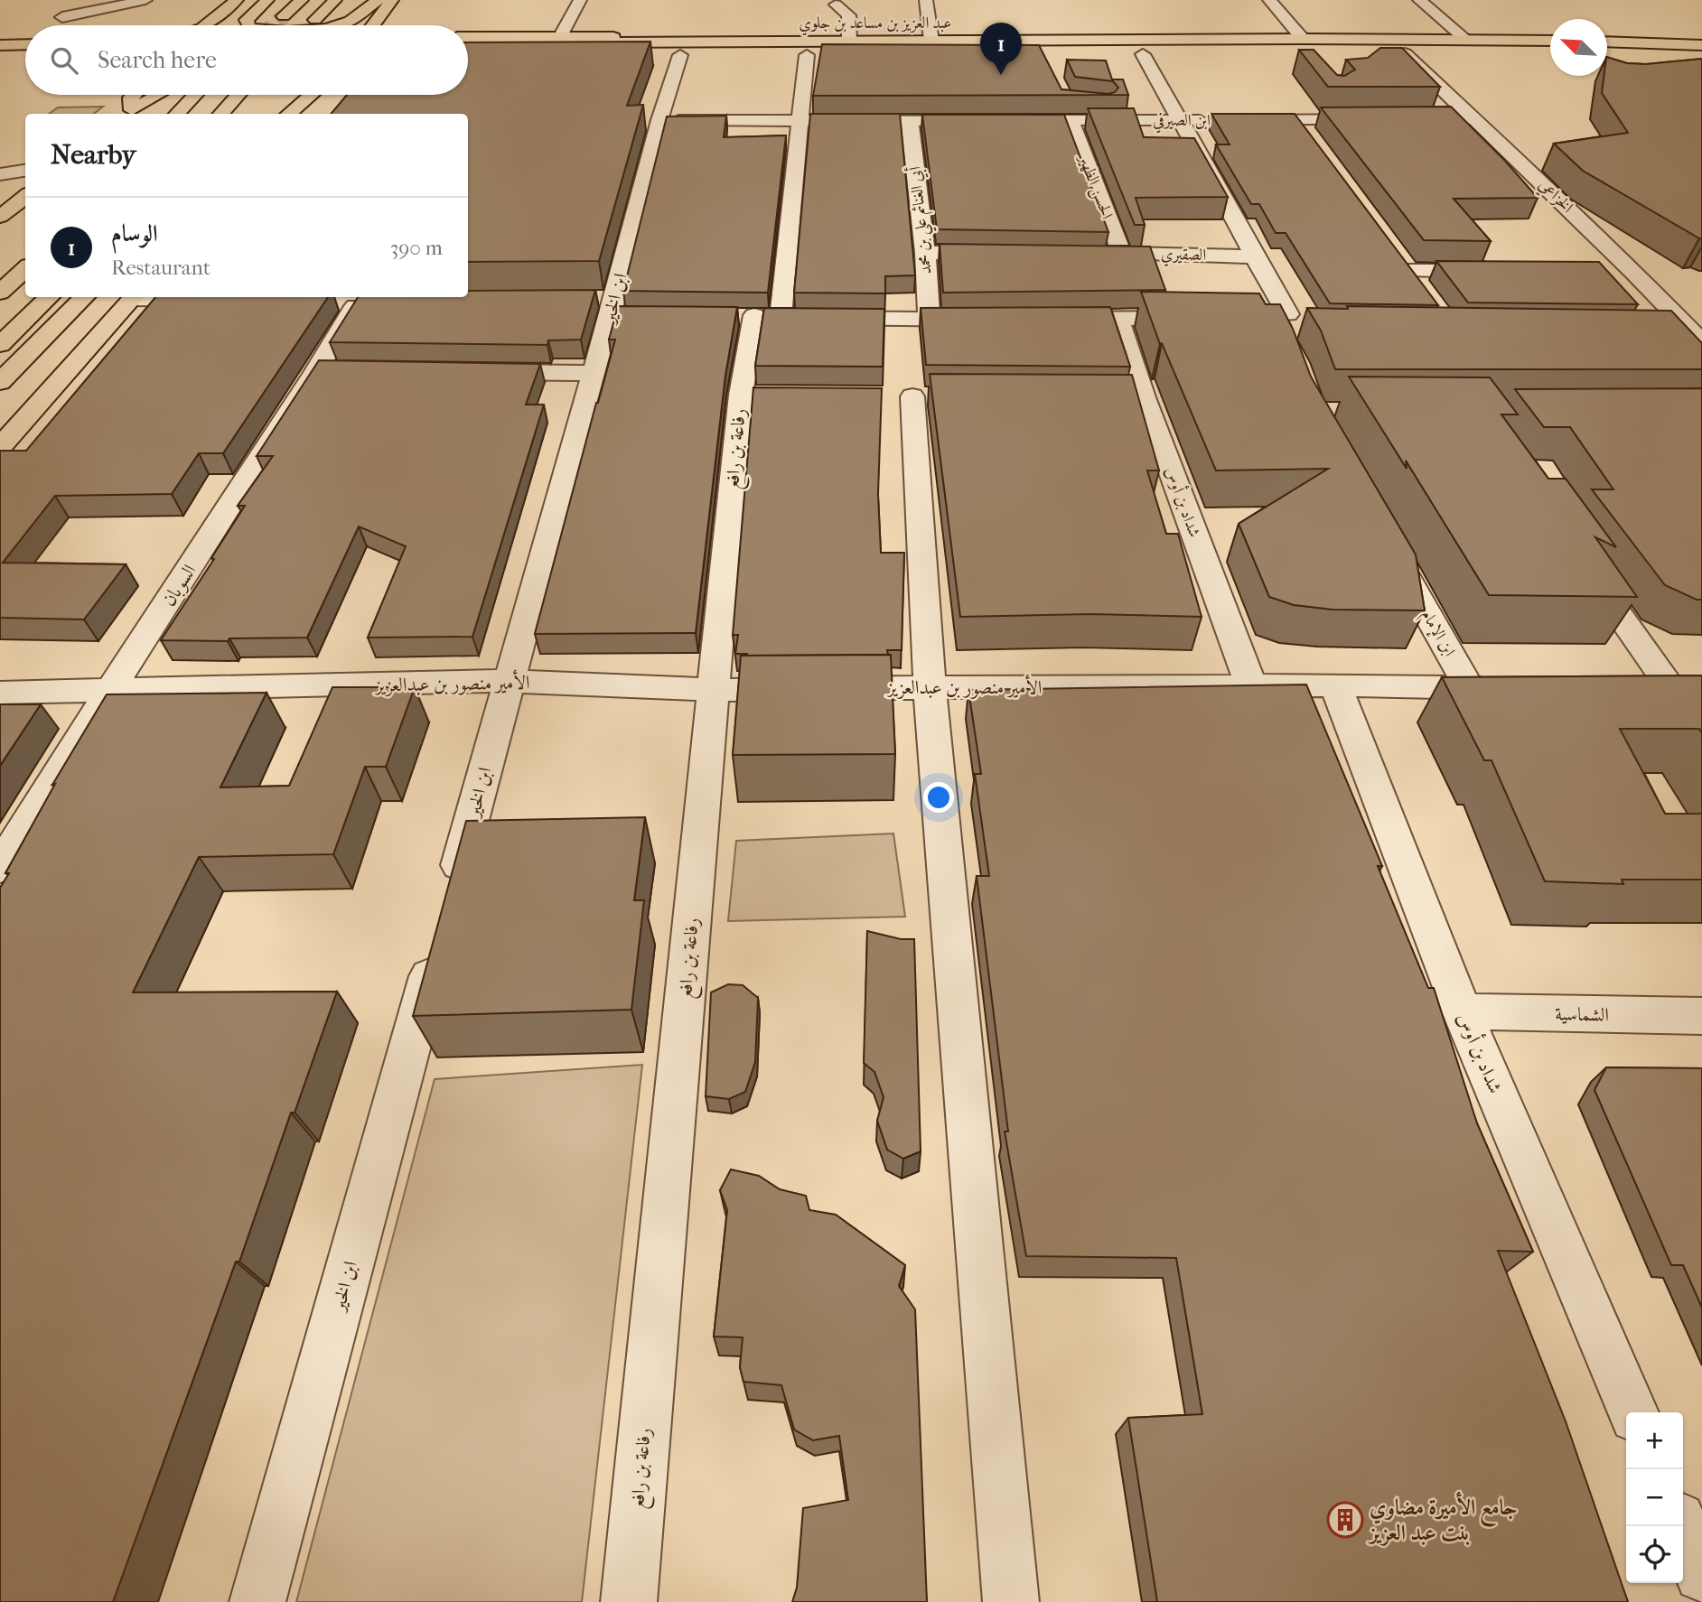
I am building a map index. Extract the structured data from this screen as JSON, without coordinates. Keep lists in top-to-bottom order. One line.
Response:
{"streets":{"main road":["عبد العزيز بن مساعد بن جلوي"],"street":["ابن الصيرفي","الحسن الظهير","الخزاعي","أبي الغنائم علي بن محمد","الصقيري","ابن الخير","رفاعة بن رافع","شداد بن أوس","السوبان","ابن الإمام","الأمير منصور بن عبدالعزيز","الشماسية"]},"crossings":[["عبد العزيز بن مساعد بن جلوي","الخزاعي"],["عبد العزيز بن مساعد بن جلوي","ابن الخير"],["عبد العزيز بن مساعد بن جلوي","رفاعة بن رافع"],["ابن الصيرفي","الحسن الظهير"],["الحسن الظهير","الصقيري"],["ابن الخير","الأمير منصور بن عبدالعزيز"],["رفاعة بن رافع","الأمير منصور بن عبدالعزيز"],["شداد بن أوس","الأمير منصور بن عبدالعزيز"],["شداد بن أوس","الشماسية"],["السوبان","الأمير منصور بن عبدالعزيز"],["ابن الإمام","الأمير منصور بن عبدالعزيز"]],"places":{"building":["جامع الأميرة مضاوي بنت عبد العزيز"]},"north":"top left","page":{"pins":"1","search":"Search here","heading":"Nearby","list":[{"mark":"1","name":"الوسام","note":"Restaurant","value":"390 m"}],"map_buttons":["+","−"]}}
